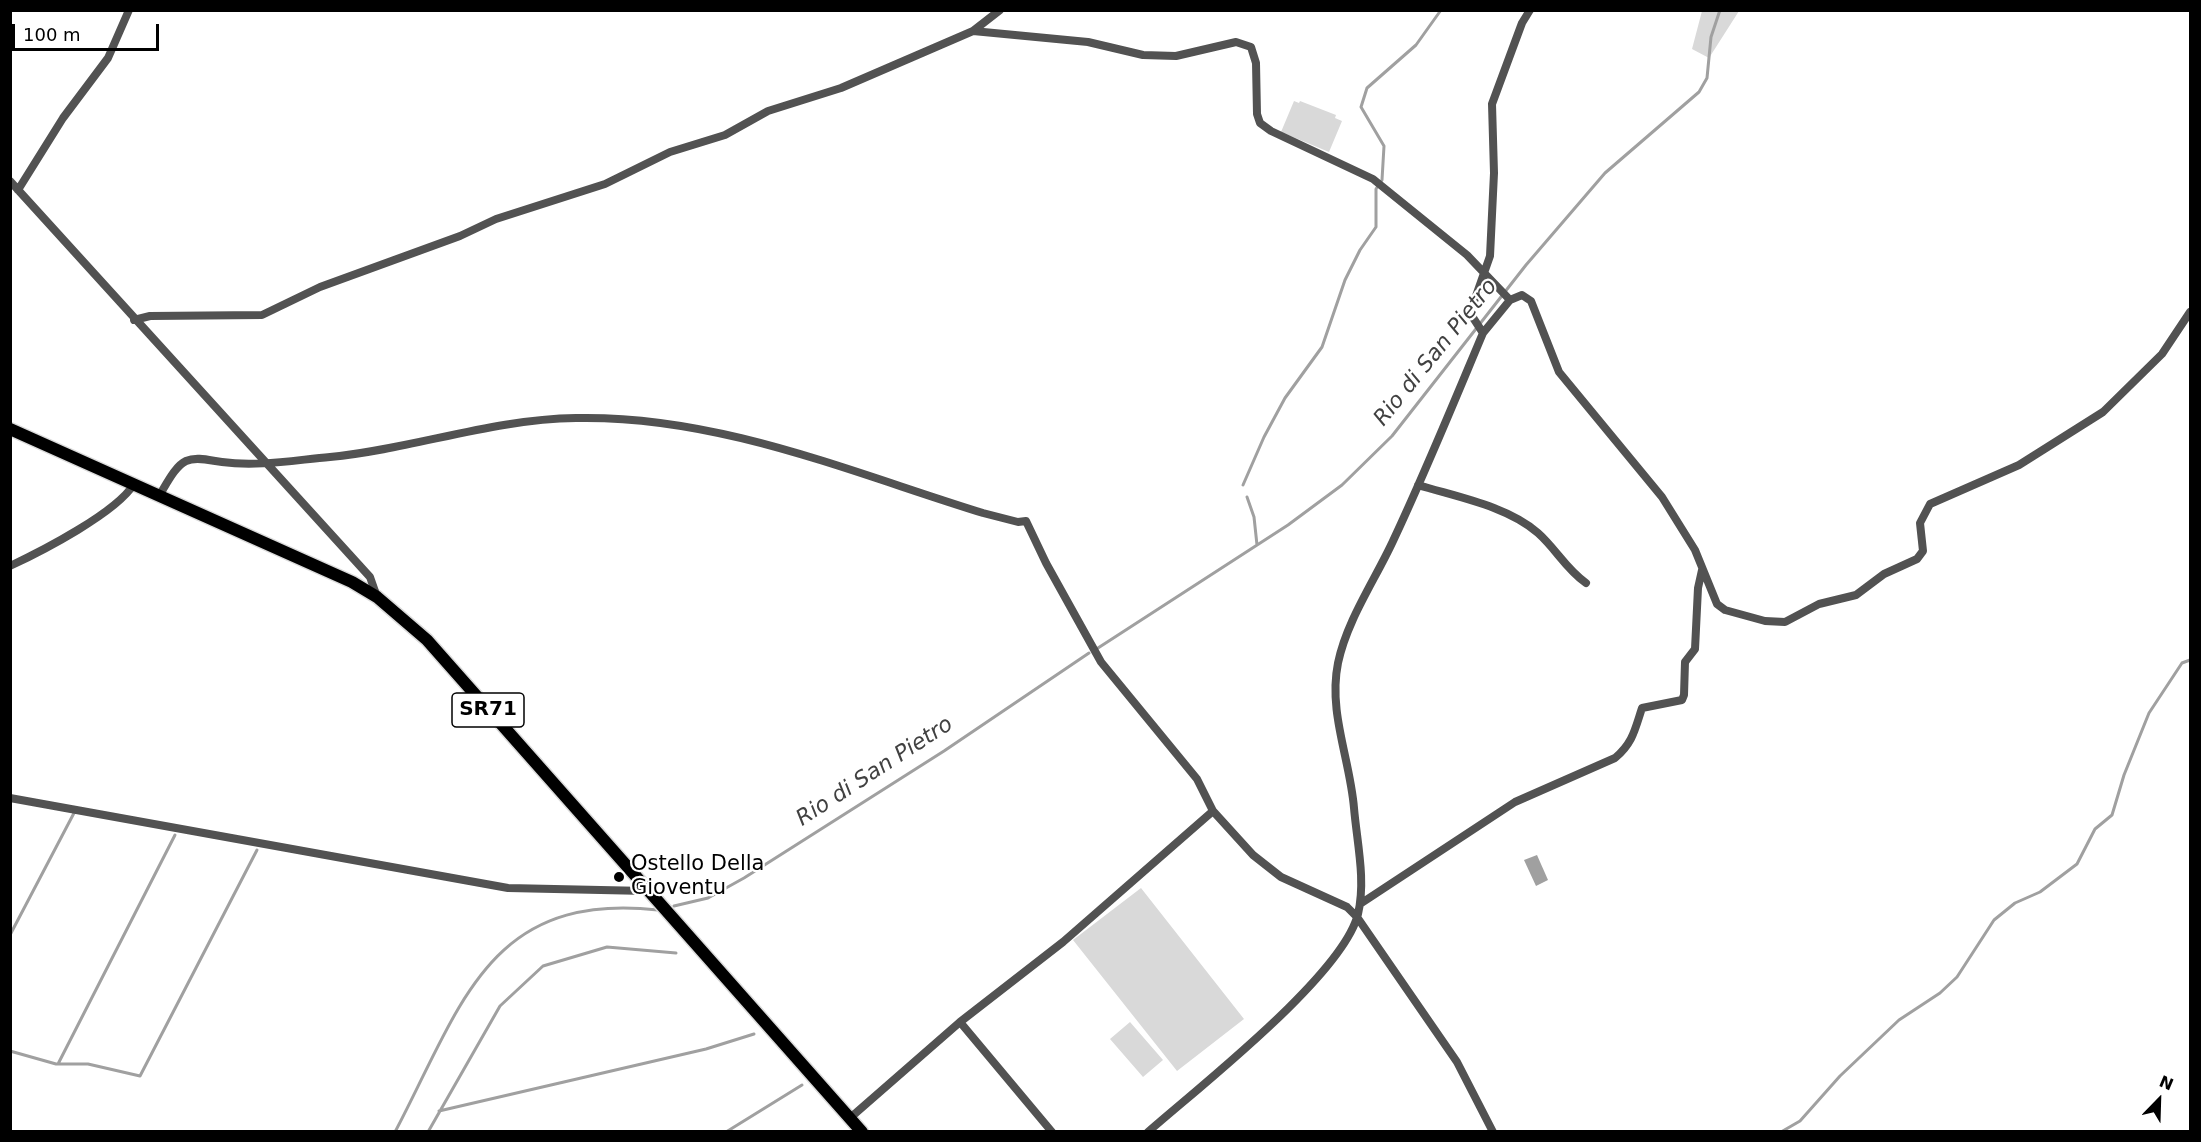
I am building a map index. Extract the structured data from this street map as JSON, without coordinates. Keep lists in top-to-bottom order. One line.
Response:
{"streets":{"main road":["SR71"]},"water":["Rio di San Pietro"],"places":["Ostello Della Gioventu"],"scale_bar":"100 m","north":"top right"}
